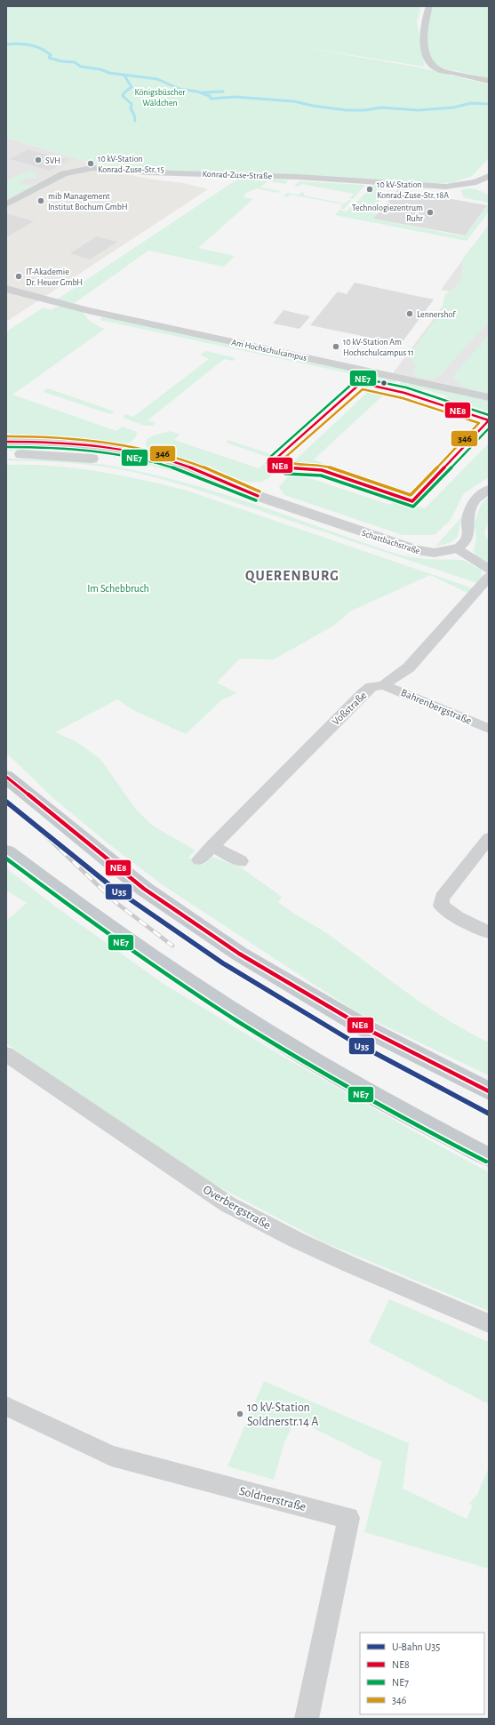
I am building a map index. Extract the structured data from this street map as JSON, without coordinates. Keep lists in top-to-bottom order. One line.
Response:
{"streets":{"street":["Konrad-Zuse-Straße","Am Hochschulcampus","Schattbachstraße","Bahrenbergstraße","Voßstraße","Overbergstraße","Soldnerstraße"]},"crossings":[["Bahrenbergstraße","Voßstraße"]],"districts":["QUERENBURG"],"parks":["Königsbüscher Wäldchen","Im Schebbruch"],"places":["SVH","10 kV-Station Konrad-Zuse-Str. 15","10 kV-Station Konrad-Zuse-Str. 18A","mib Management Institut Bochum GmbH","Technologiezentrum Ruhr","IT-Akademie Dr. Heuer GmbH","Lennershof","10 kV-Station Am Hochschulcampus 11","10 kV-Station Soldnerstr.14 A"],"lines":["transit line NE7","transit line NE8","transit line 346","metro line U35"],"legend":["U-Bahn U35","NE8","NE7","346"]}
